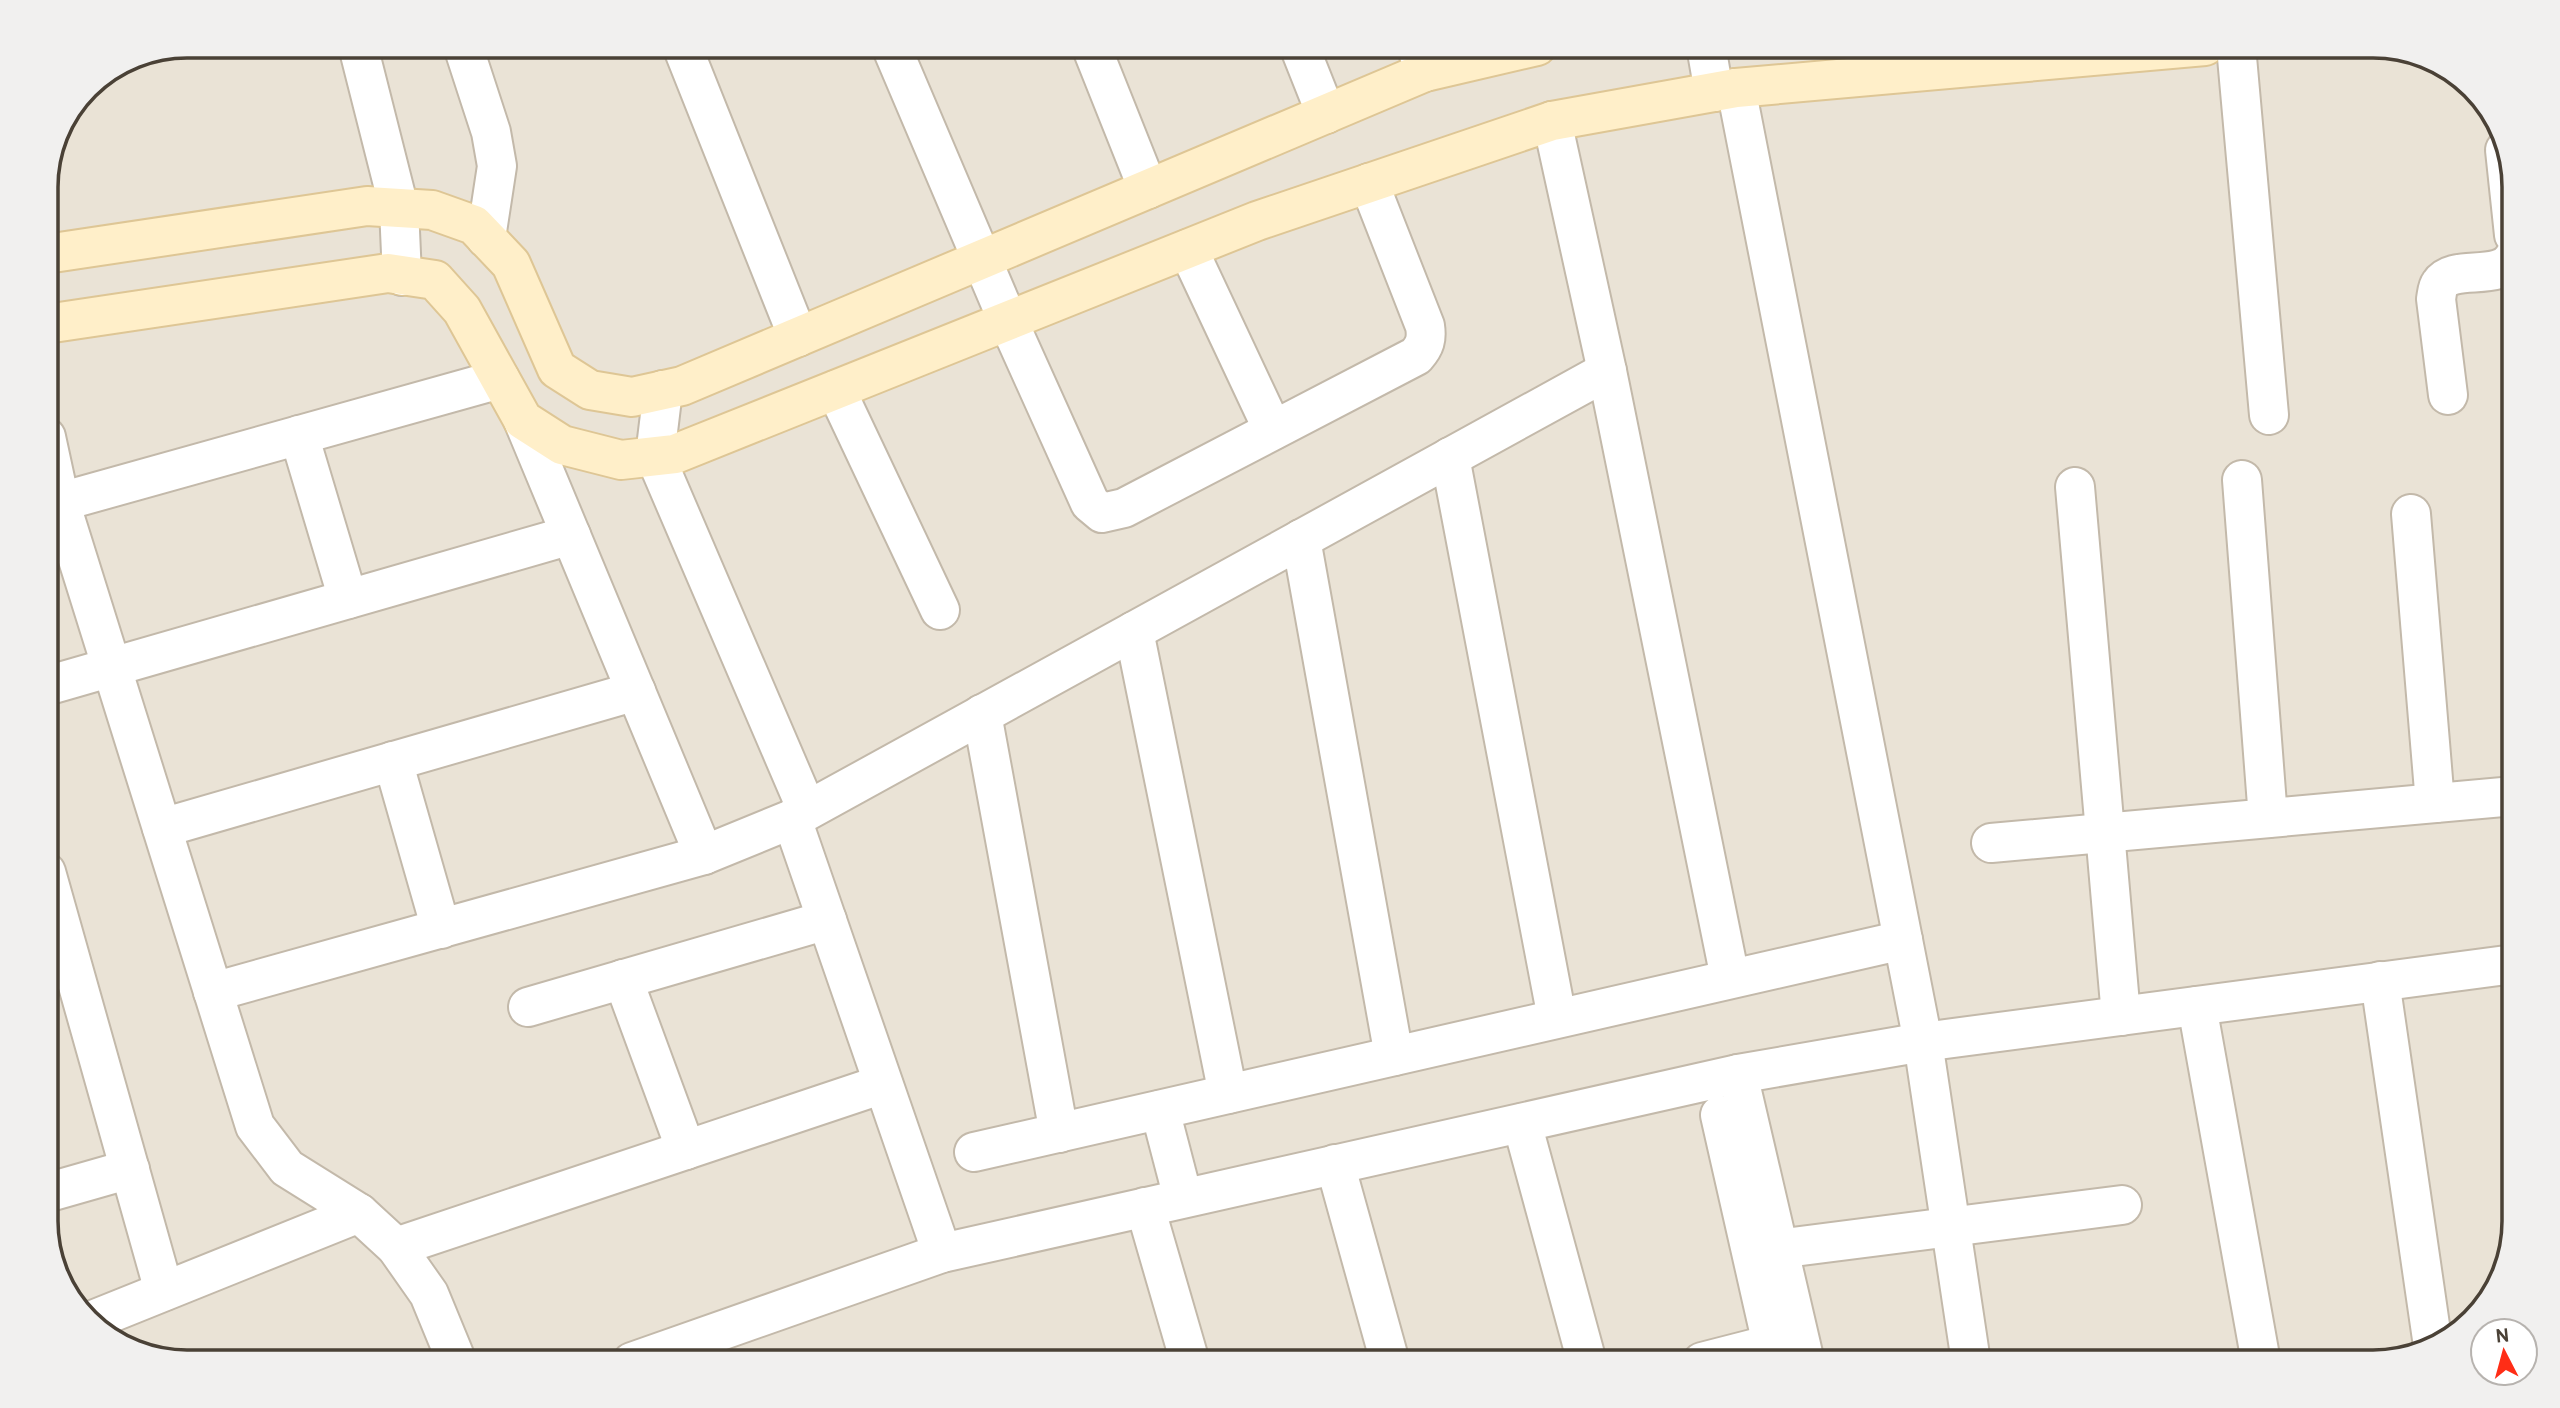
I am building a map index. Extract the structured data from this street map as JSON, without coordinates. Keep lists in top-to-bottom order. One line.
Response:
{"north":"top"}
